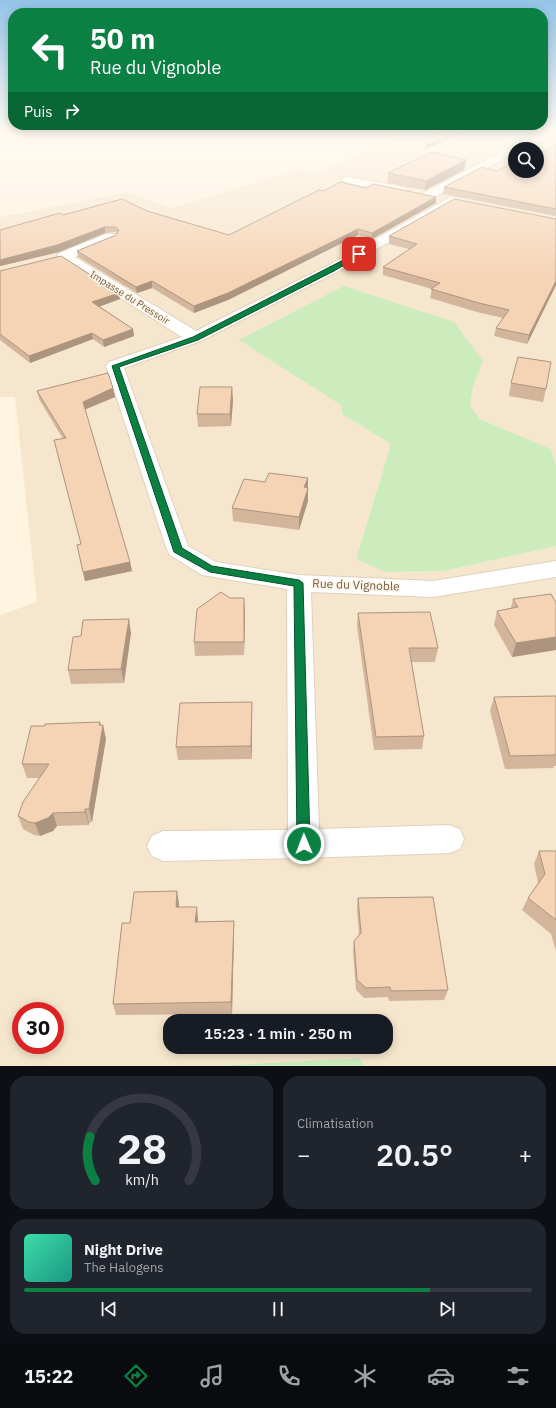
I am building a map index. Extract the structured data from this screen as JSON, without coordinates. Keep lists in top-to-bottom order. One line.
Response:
{"streets":{"street":["Impasse du Pressoir","Rue du Vignoble"]},"crossings":[["Impasse du Pressoir","Rue du Vignoble"]],"page":{"turn":["50 m","Rue du Vignoble"],"then":"Puis","limit":"30","trip":"15:23 · 1 min · 250 m","tile":"Climatisation","heat":["−","20.5°","+"],"song":["Night Drive","The Halogens"],"tabs":"15:22","gauge":["28","km/h"]}}
